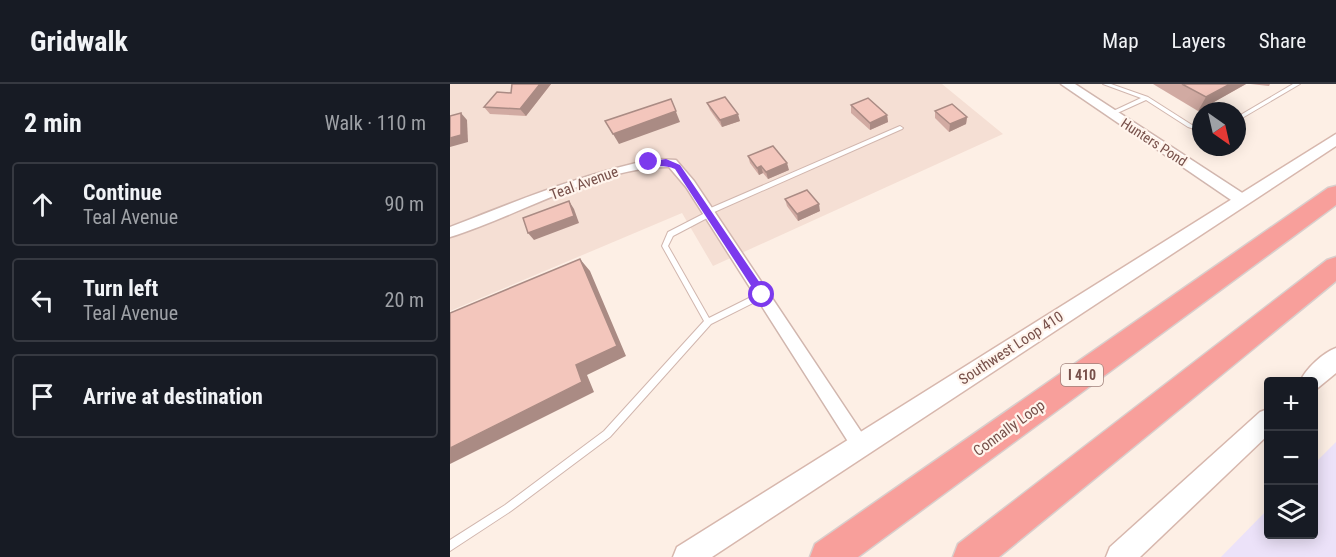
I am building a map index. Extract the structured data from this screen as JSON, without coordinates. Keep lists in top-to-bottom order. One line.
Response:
{"streets":{"highway":["I 410","Connally Loop"],"main road":["Southwest Loop 410"],"street":["Hunters Pond","Teal Avenue"]},"crossings":[["Hunters Pond","Southwest Loop 410"],["Teal Avenue","Southwest Loop 410"]],"north":"bottom right","page":{"header":"Gridwalk","nav":["Map","Layers","Share"],"heading":["2 min","Walk · 110 m"],"list":[["Continue","Teal Avenue","90 m"],["Turn left","Teal Avenue","20 m"],"Arrive at destination"],"map_buttons":["+","−"]}}
